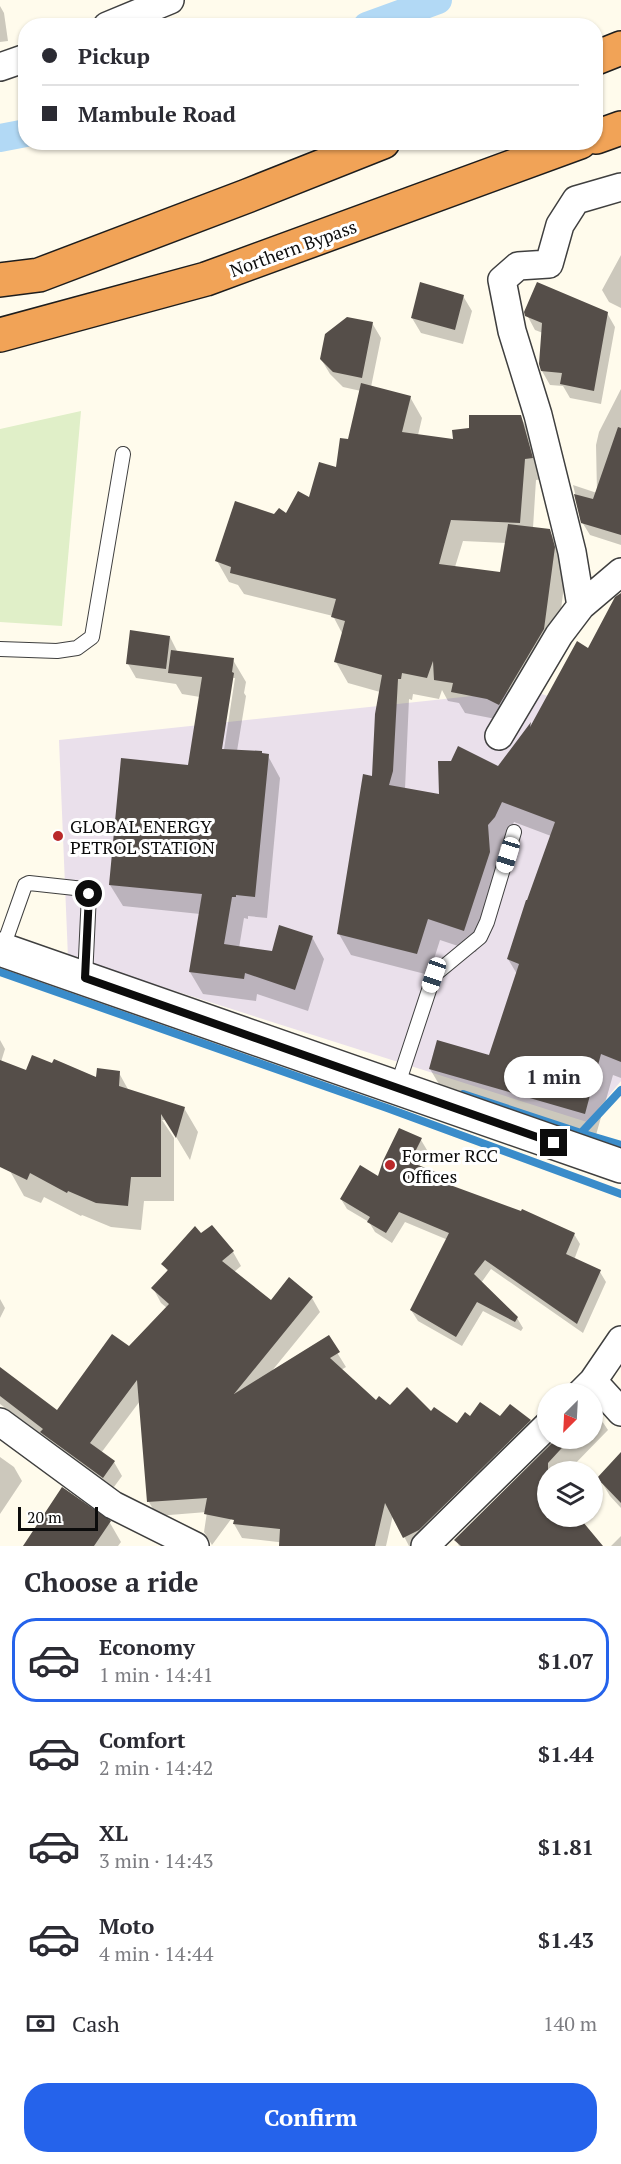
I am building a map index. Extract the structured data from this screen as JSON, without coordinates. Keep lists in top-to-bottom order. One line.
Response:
{"streets":{"highway":["Northern Bypass"]},"places":["GLOBAL ENERGY PETROL STATION","Former RCC Offices"],"scale_bar":"20 m","north":"bottom left","page":{"banner":["Pickup","Mambule Road"],"bubble":"1 min","scale":"20 m","heading":"Choose a ride","list":[{"name":"Economy","note":"1 min · 14:41","value":"$1.07"},{"name":"Comfort","note":"2 min · 14:42","value":"$1.44"},{"name":"XL","note":"3 min · 14:43","value":"$1.81"},{"name":"Moto","note":"4 min · 14:44","value":"$1.43"}],"pay":["Cash","140 m"],"buttons":"Confirm"}}
